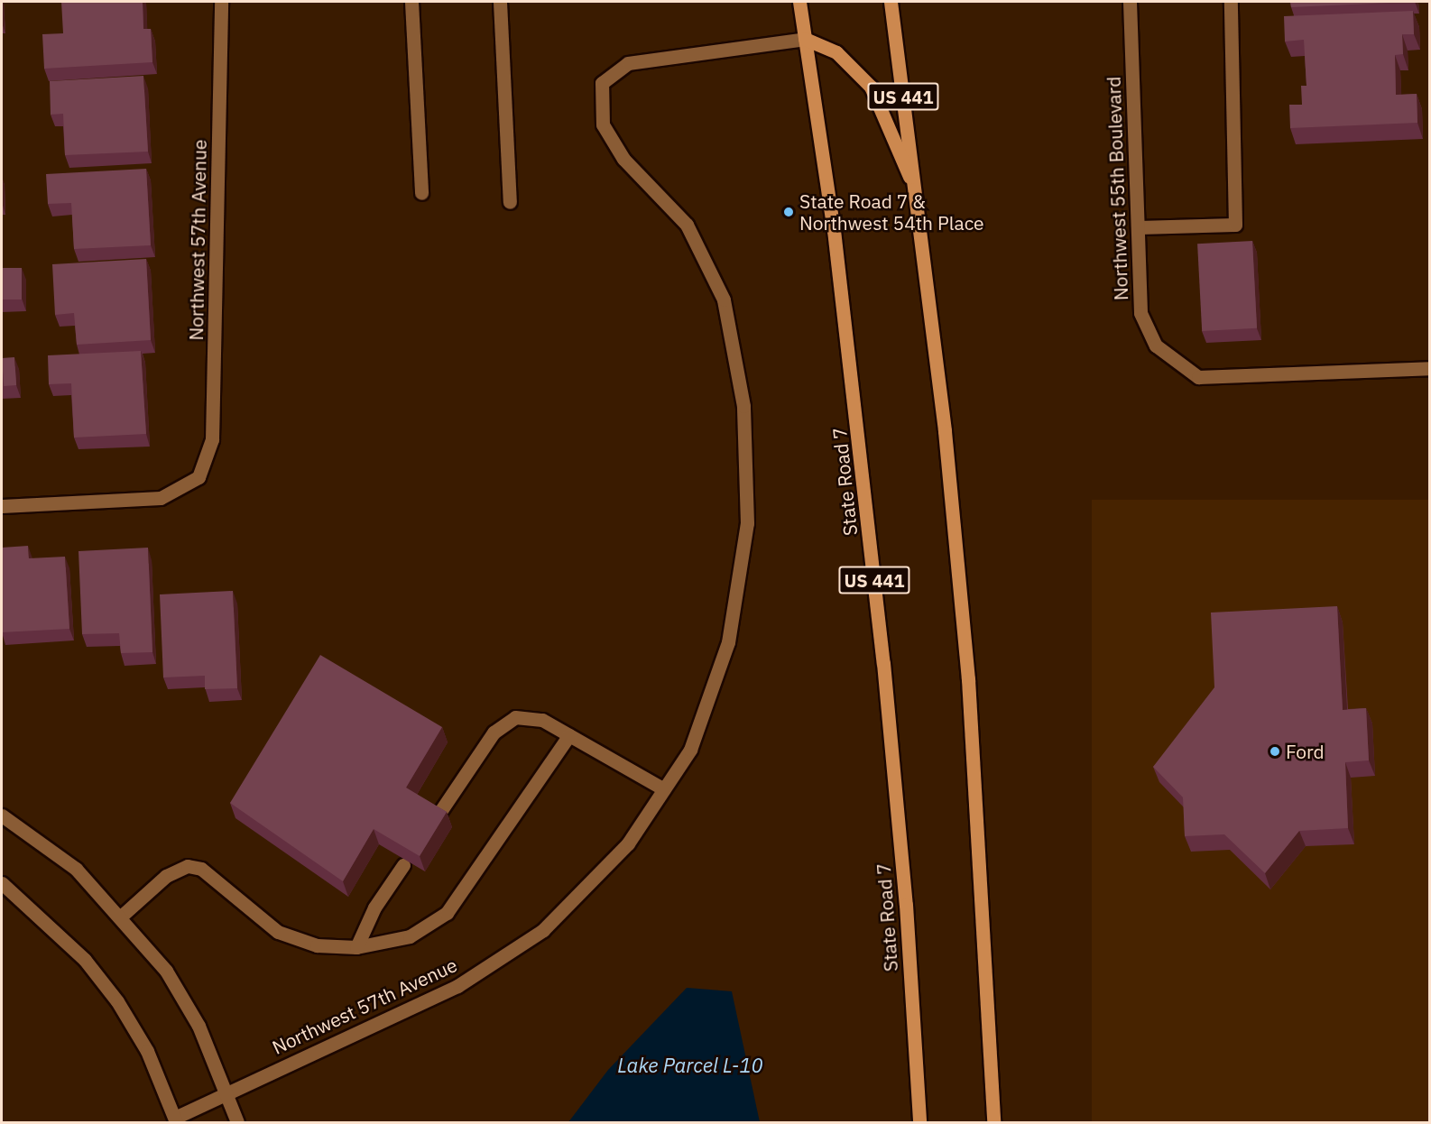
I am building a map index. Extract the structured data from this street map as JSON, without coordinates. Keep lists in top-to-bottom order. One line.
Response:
{"streets":{"main road":["US 441","State Road 7"],"street":["Northwest 55th Boulevard","Northwest 57th Avenue"]},"crossings":[["Northwest 57th Avenue","State Road 7"]],"water":["Lake Parcel L-10"],"places":["State Road 7 & Northwest 54th Place","Ford"]}
